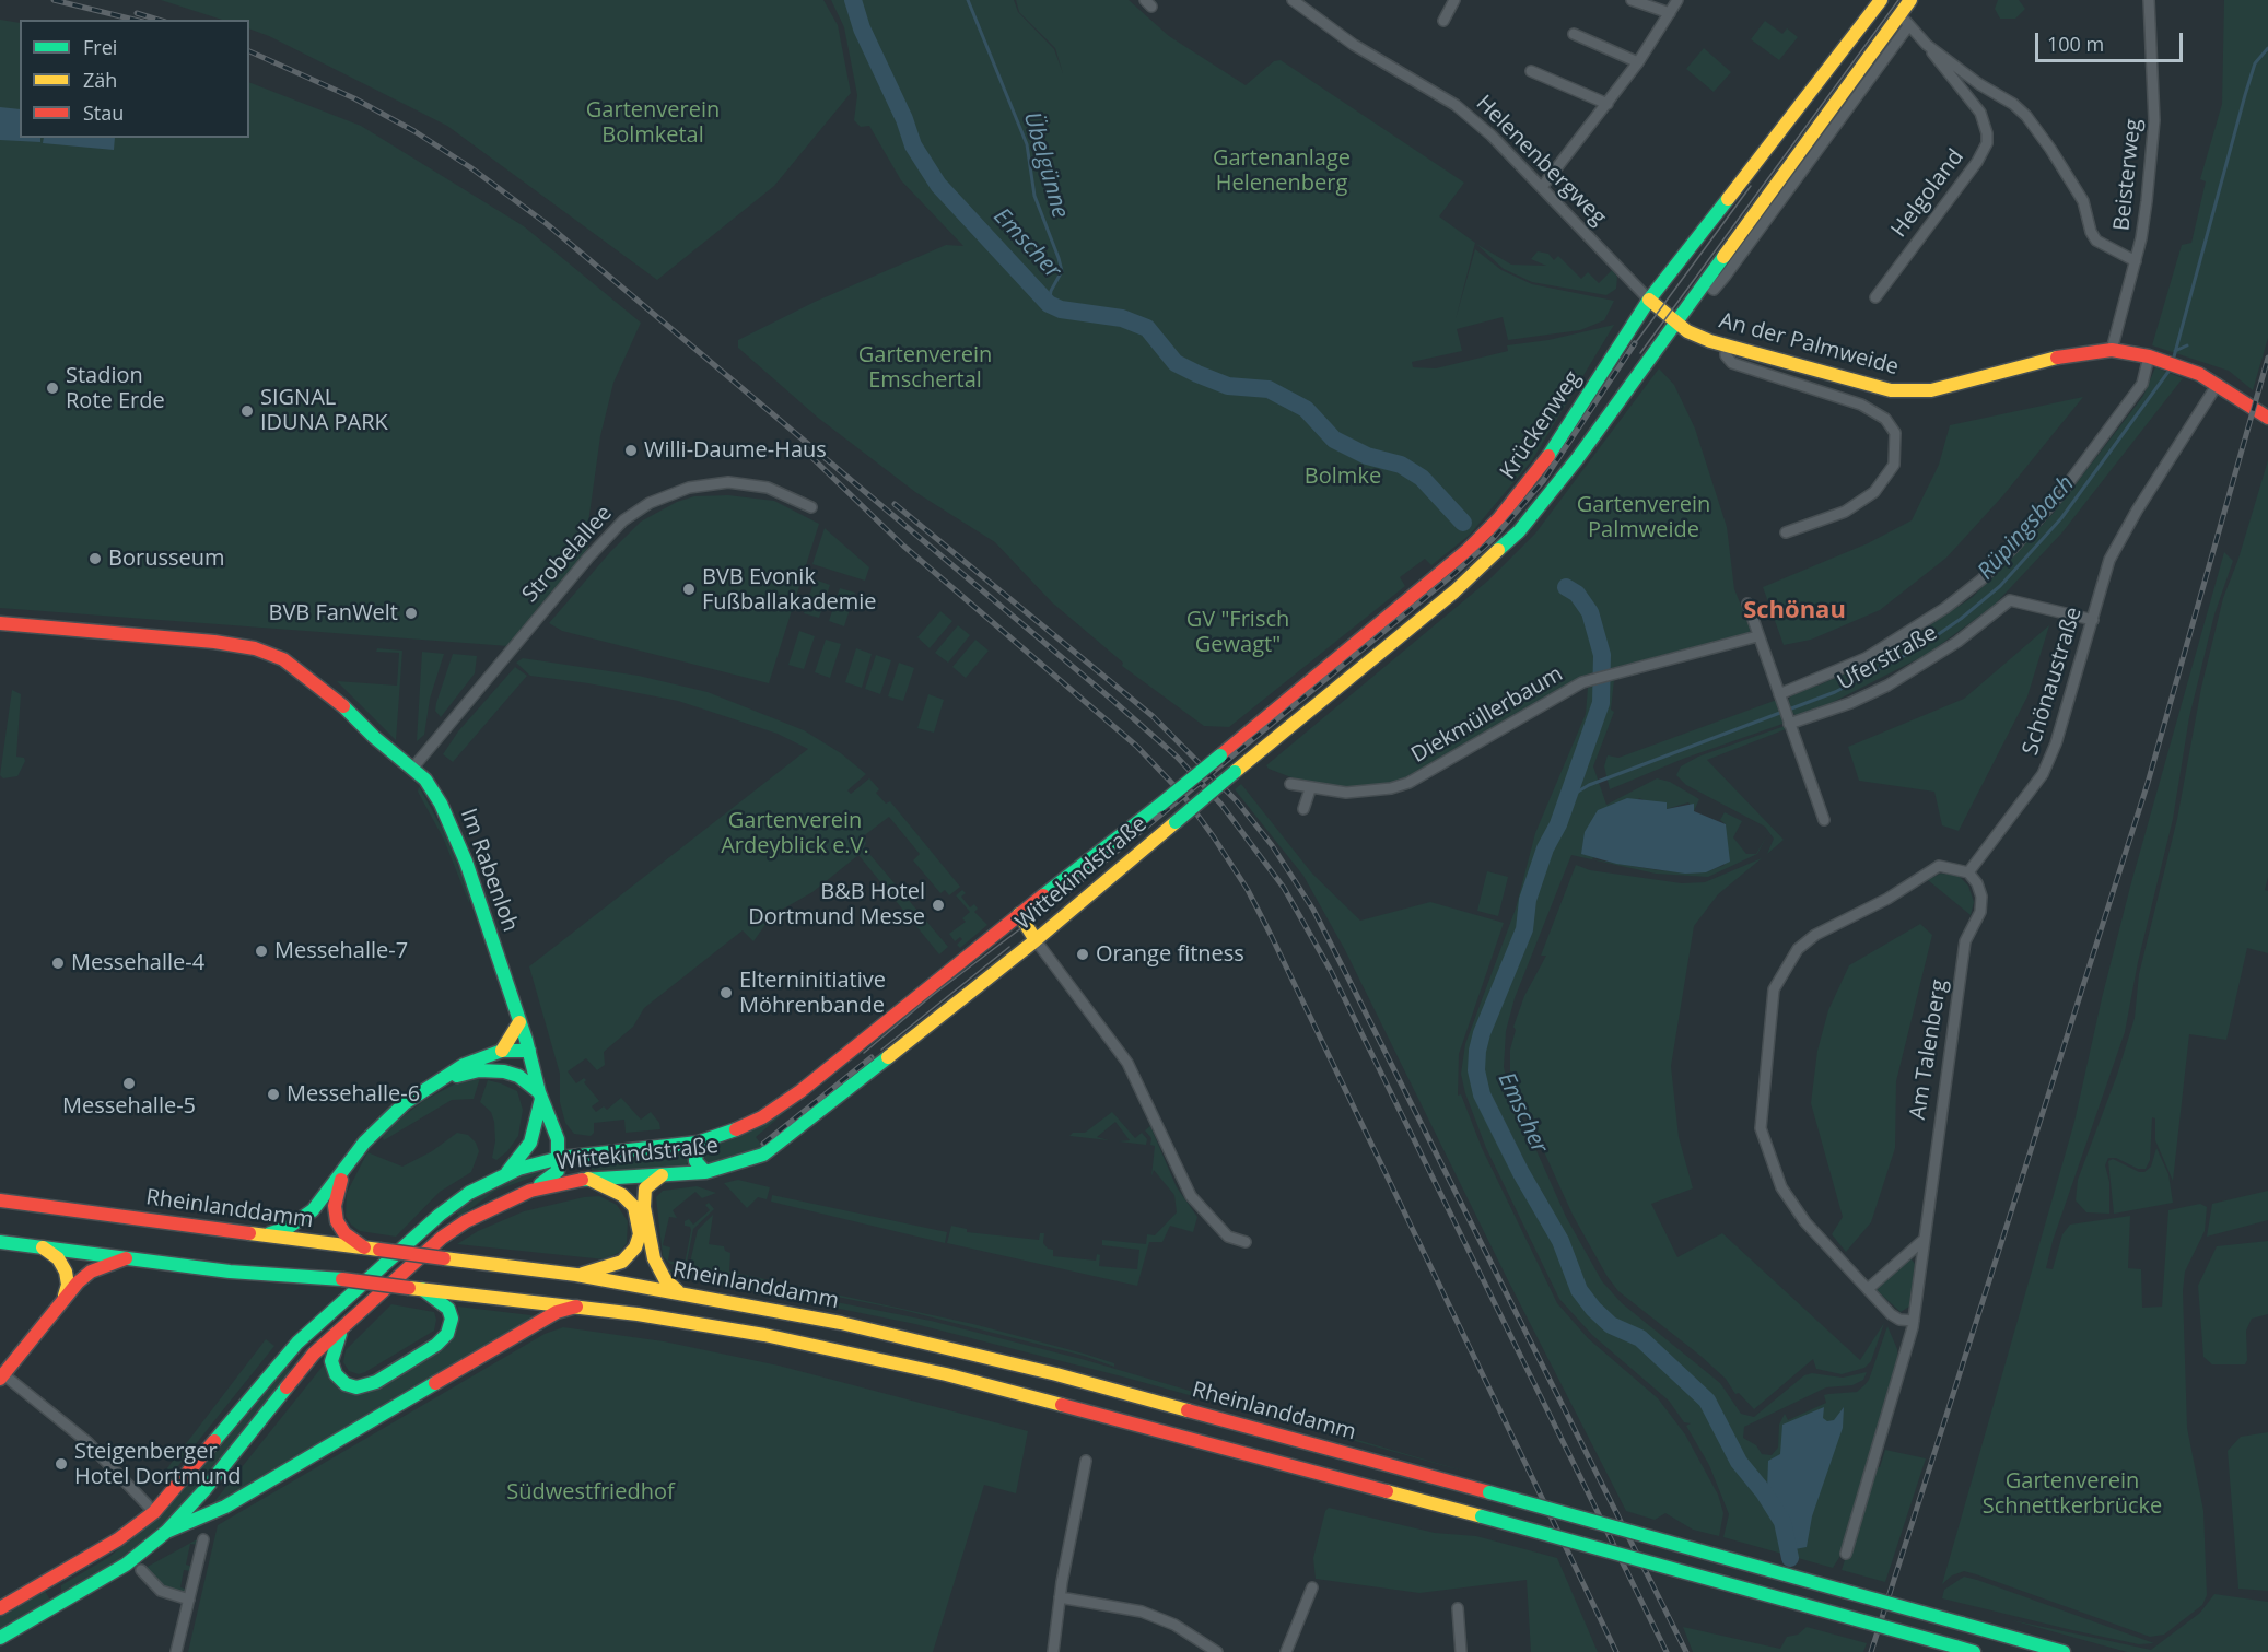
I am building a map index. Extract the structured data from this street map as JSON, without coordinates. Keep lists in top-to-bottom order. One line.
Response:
{"streets":{"main road":["An der Palmweide","Krückenweg","Im Rabenloh","Wittekindstraße","Rheinlanddamm"],"street":["Helenenbergweg","Beisterweg","Helgoland","Strobelallee","Uferstraße","Schönaustraße","Diekmüllerbaum","Am Talenberg"]},"crossings":[["Helenenbergweg","An der Palmweide"],["Helenenbergweg","Krückenweg"],["Beisterweg","An der Palmweide"],["An der Palmweide","Krückenweg"],["An der Palmweide","Schönaustraße"],["An der Palmweide","Wittekindstraße"],["Krückenweg","Wittekindstraße"],["Strobelallee","Im Rabenloh"],["Uferstraße","Schönaustraße"],["Schönaustraße","Am Talenberg"],["Im Rabenloh","Wittekindstraße"]],"districts":["Schönau"],"water":["Übelgünne","Emscher","Rüpingsbach"],"parks":["Gartenverein Bolmketal","Gartenanlage Helenenberg","Gartenverein Emschertal","Bolmke","Gartenverein Palmweide","GV \"Frisch Gewagt\"","Gartenverein Ardeyblick e.V.","Gartenverein Schnettkerbrücke","Südwestfriedhof"],"places":["Stadion Rote Erde","SIGNAL IDUNA PARK","Willi-Daume-Haus","Borusseum","BVB Evonik Fußballakademie","BVB FanWelt","B&B Hotel Dortmund Messe","Messehalle-7","Orange fitness","Messehalle-4","Elterninitiative Möhrenbande","Messehalle-5","Messehalle-6","Steigenberger Hotel Dortmund"],"legend":["Frei","Zäh","Stau"],"scale_bar":"100 m"}
